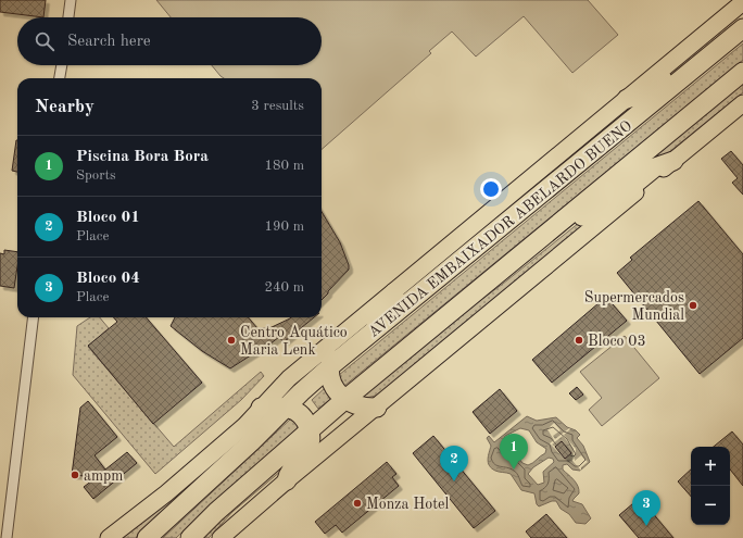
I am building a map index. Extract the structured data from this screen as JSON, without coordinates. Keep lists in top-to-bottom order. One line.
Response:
{"streets":{"highway":["AVENIDA EMBAIXADOR ABELARDO BUENO"]},"places":["Supermercados Mundial","Centro Aquático Maria Lenk","Bloco 03","ampm","Monza Hotel"],"page":{"search":"Search here","heading":["Nearby","3 results"],"list":[{"mark":"1","name":"Piscina Bora Bora","note":"Sports","value":"180 m"},{"mark":"2","name":"Bloco 01","note":"Place","value":"190 m"},{"mark":"3","name":"Bloco 04","note":"Place","value":"240 m"}],"pins":["1","2","3"],"map_buttons":["+","−"]}}
